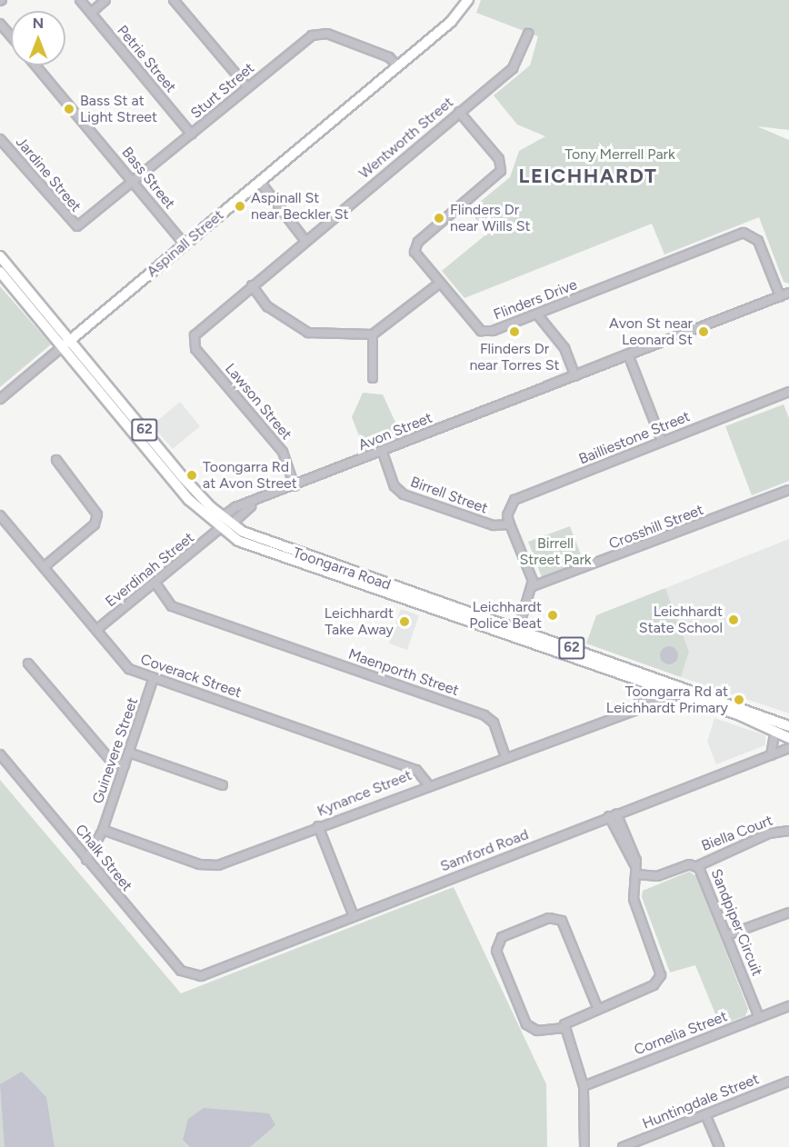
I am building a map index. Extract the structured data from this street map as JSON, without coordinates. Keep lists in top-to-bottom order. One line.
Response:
{"streets":{"main road":["Aspinall Street","62","Toongarra Road"],"street":["Petrie Street","Sturt Street","Wentworth Street","Jardine Street","Bass Street","Flinders Drive","Lawson Street","Avon Street","Bailliestone Street","Birrell Street","Crosshill Street","Everdinah Street","Maenporth Street","Coverack Street","Guinevere Street","Kynance Street","Biella Court","Samford Road","Chalk Street","Sandpiper Circuit","Cornelia Street","Huntingdale Street"]},"crossings":[["Petrie Street","Sturt Street"],["Sturt Street","Jardine Street"],["Sturt Street","Bass Street"],["Sturt Street","Aspinall Street"],["Wentworth Street","Flinders Drive"],["Wentworth Street","Lawson Street"],["Bass Street","Aspinall Street"],["Aspinall Street","Toongarra Road"],["Flinders Drive","Avon Street"],["Lawson Street","Avon Street"],["Avon Street","Birrell Street"],["Avon Street","Toongarra Road"],["Bailliestone Street","Birrell Street"],["Toongarra Road","Everdinah Street"],["Toongarra Road","Kynance Street"],["Everdinah Street","Maenporth Street"],["Everdinah Street","Coverack Street"],["Maenporth Street","Kynance Street"],["Coverack Street","Guinevere Street"],["Coverack Street","Kynance Street"],["Guinevere Street","Kynance Street"],["Guinevere Street","Chalk Street"],["Biella Court","Sandpiper Circuit"],["Samford Road","Chalk Street"],["Sandpiper Circuit","Cornelia Street"]],"districts":["LEICHHARDT"],"parks":["Tony Merrell Park","Birrell Street Park"],"places":["Bass St at Light Street","Aspinall St near Beckler St","Flinders Dr near Wills St","Flinders Dr near Torres St","Avon St near Leonard St","Toongarra Rd at Avon Street","Leichhardt Police Beat","Leichhardt State School","Leichhardt Take Away","Toongarra Rd at Leichhardt Primary"],"north":"top"}
